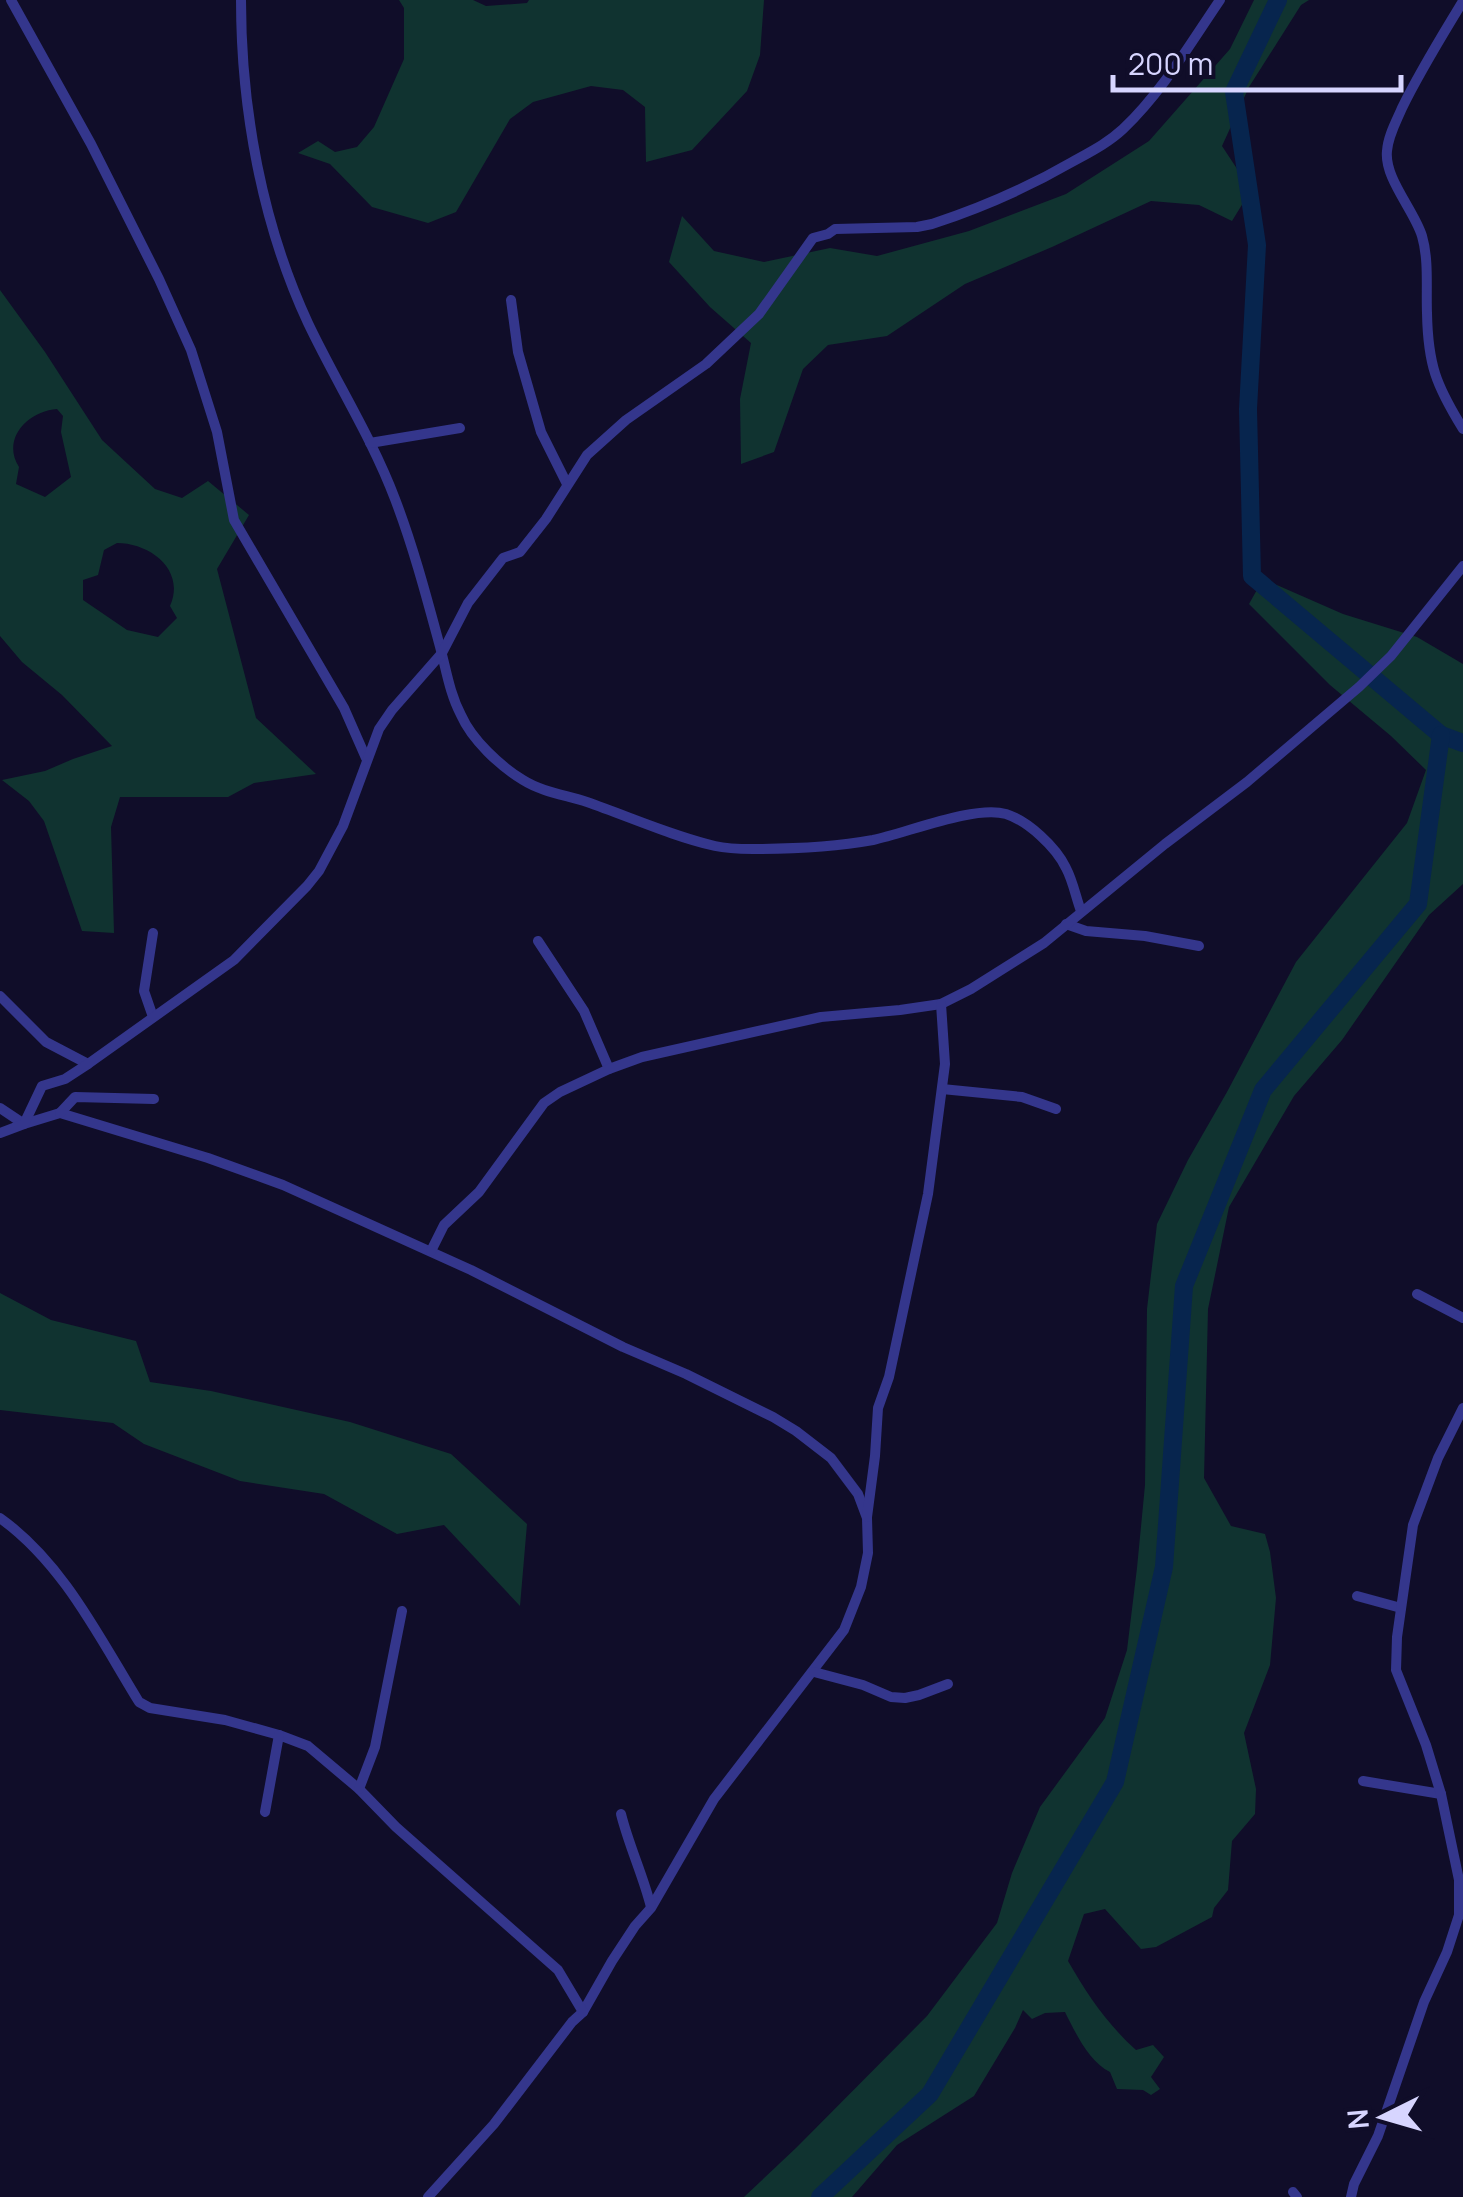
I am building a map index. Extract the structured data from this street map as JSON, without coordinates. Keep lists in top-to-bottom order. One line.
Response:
{"scale_bar":"200 m","north":"left"}
